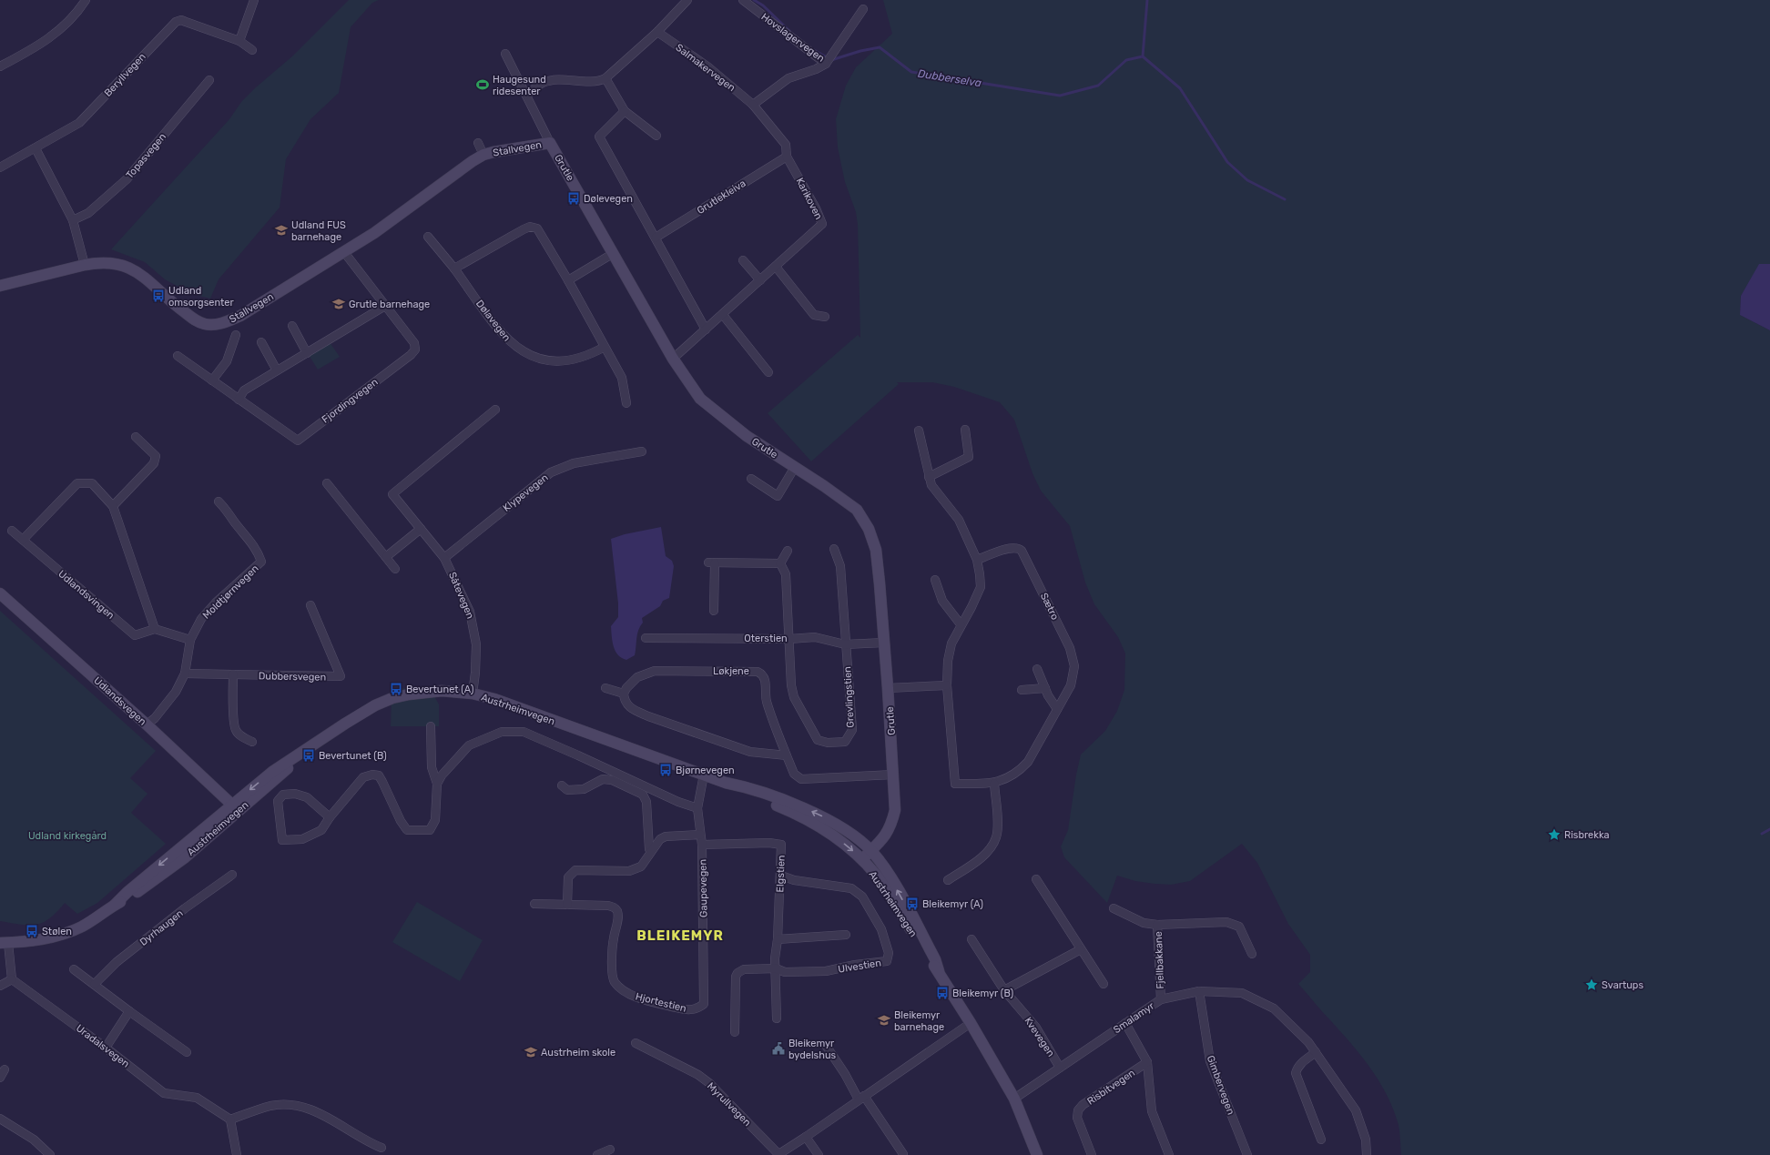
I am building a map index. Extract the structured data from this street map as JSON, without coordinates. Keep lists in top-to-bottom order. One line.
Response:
{"streets":{"street":["Hovslagervegen","Salmakervegen","Beryllvegen","Stallvegen","Topasvegen","Grutle","Grutlekleiva","Karikoven","Dølavegen","Fjordingvegen","Klypevegen","Moldtjørnvegen","Udlandsvingen","Såtevegen","Sætro","Oterstien","Løkjene","Dubbersvegen","Grevlingstien","Udlandsvegen","Austrheimvegen","Elgstien","Gaupevegen","Dyrhaugen","Fjellbakkane","Ulvestien","Hjortestien","Smalamyr","Kvevegen","Uradalsvegen","Gimbervegen","Risbitvegen","Myrullvegen"]},"crossings":[["Salmakervegen","Grutlekleiva"],["Salmakervegen","Karikoven"],["Stallvegen","Grutle"],["Stallvegen","Fjordingvegen"],["Grutle","Karikoven"],["Grutle","Oterstien"],["Grutle","Løkjene"],["Grutle","Austrheimvegen"],["Grutlekleiva","Karikoven"],["Klypevegen","Såtevegen"],["Moldtjørnvegen","Dubbersvegen"],["Moldtjørnvegen","Udlandsvegen"],["Såtevegen","Austrheimvegen"],["Oterstien","Grevlingstien"],["Udlandsvegen","Austrheimvegen"],["Austrheimvegen","Gaupevegen"],["Austrheimvegen","Smalamyr"],["Austrheimvegen","Myrullvegen"],["Elgstien","Gaupevegen"],["Elgstien","Ulvestien"],["Gaupevegen","Hjortestien"],["Fjellbakkane","Smalamyr"],["Smalamyr","Kvevegen"],["Smalamyr","Gimbervegen"],["Smalamyr","Risbitvegen"]],"districts":["BLEIKEMYR"],"water":["Dubberselva"],"parks":["Udland kirkegård"],"places":{"sports":["Haugesund ridesenter"],"bus stop":["Dølevegen","Udland omsorgsenter","Bevertunet (A)","Bevertunet (B)","Bjørnevegen","Bleikemyr (A)","Stølen","Bleikemyr (B)"],"school or university":["Udland FUS barnehage","Grutle barnehage","Bleikemyr barnehage","Austrheim skole"],"place":["Risbrekka","Svartups"],"public building":["Bleikemyr bydelshus"]}}
